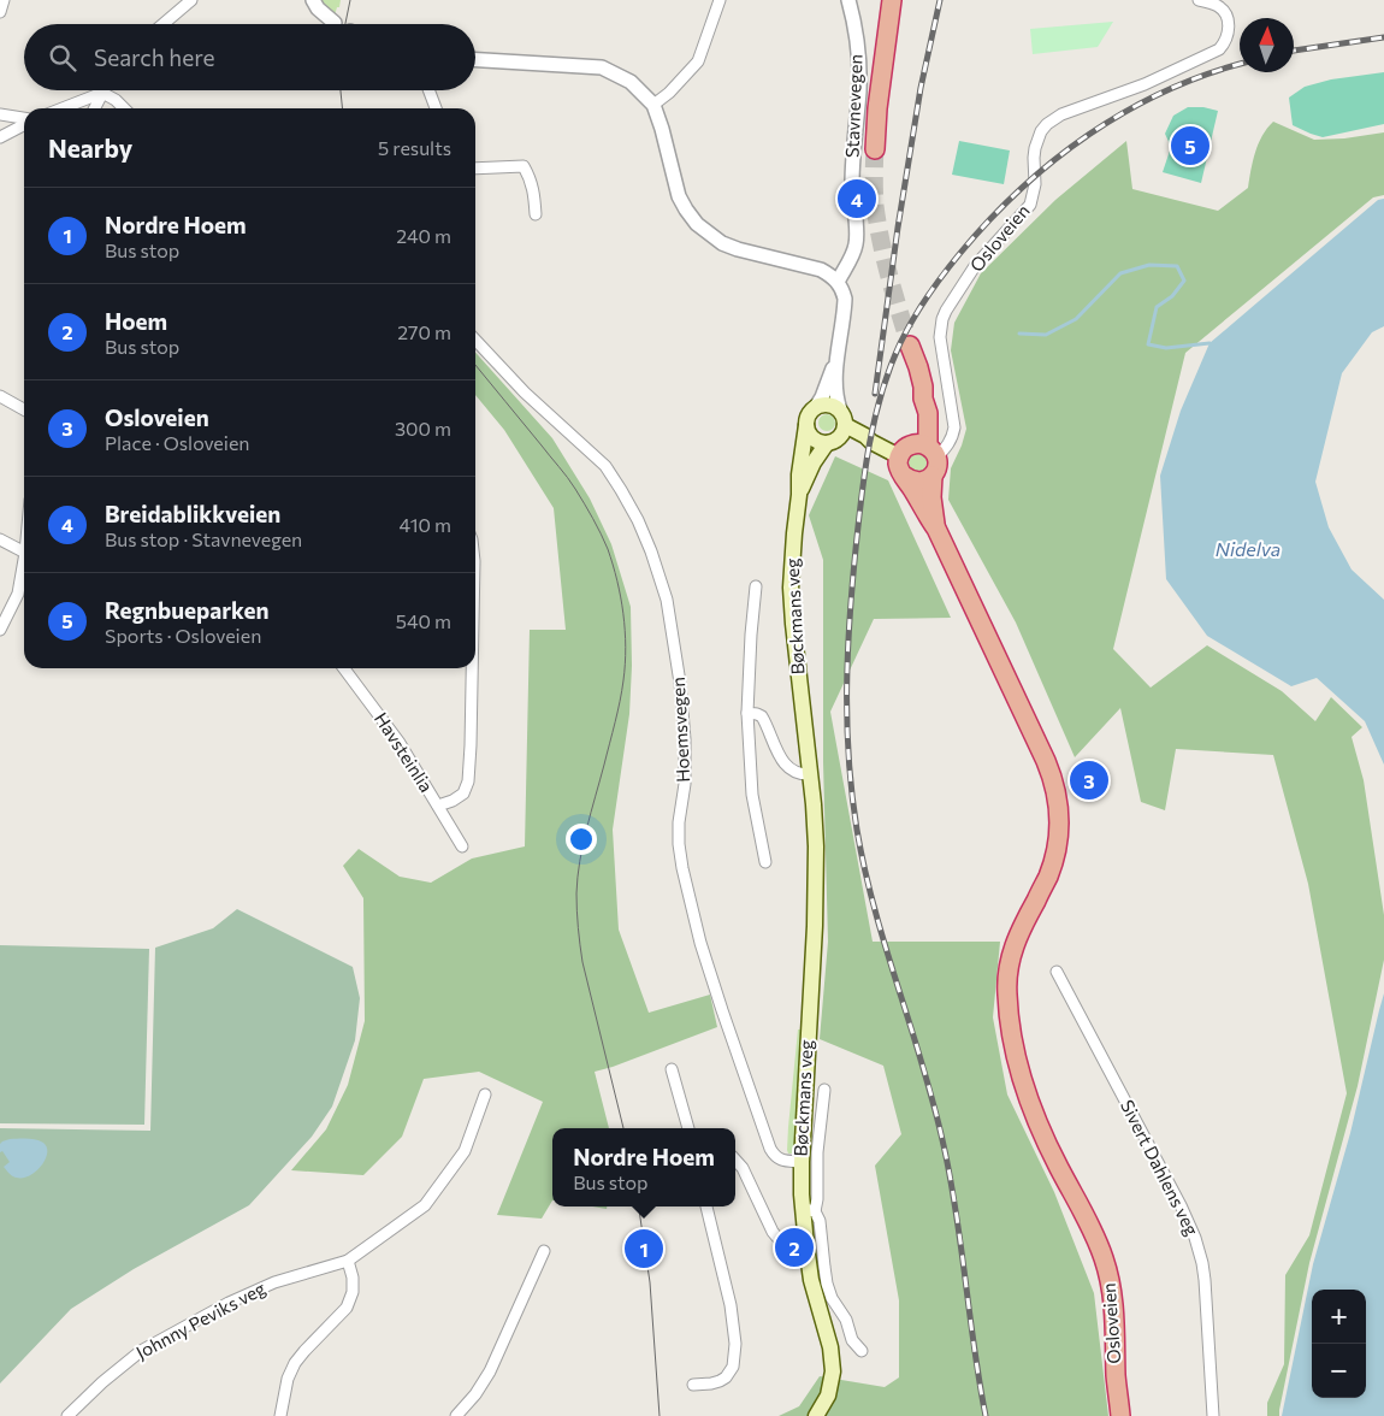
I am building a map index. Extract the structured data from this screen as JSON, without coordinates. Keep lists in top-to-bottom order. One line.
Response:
{"streets":{"highway":["Osloveien"],"main road":["Bøckmans veg"],"street":["Stavnevegen","Hoemsvegen","Havsteinlia","Sivert Dahlens veg","Johnny Peviks veg"]},"crossings":[["Bøckmans veg","Hoemsvegen"]],"water":["Nidelva"],"north":"top","page":{"search":"Search here","heading":["Nearby","5 results"],"pins":["5","4","3","2","1"],"list":[{"mark":"1","name":"Nordre Hoem","note":"Bus stop","value":"240 m"},{"mark":"2","name":"Hoem","note":"Bus stop","value":"270 m"},{"mark":"3","name":"Osloveien","note":"Place · Osloveien","value":"300 m"},{"mark":"4","name":"Breidablikkveien","note":"Bus stop · Stavnevegen","value":"410 m"},{"mark":"5","name":"Regnbueparken","note":"Sports · Osloveien","value":"540 m"}],"popup":["Nordre Hoem","Bus stop"],"map_buttons":["+","−"]}}
